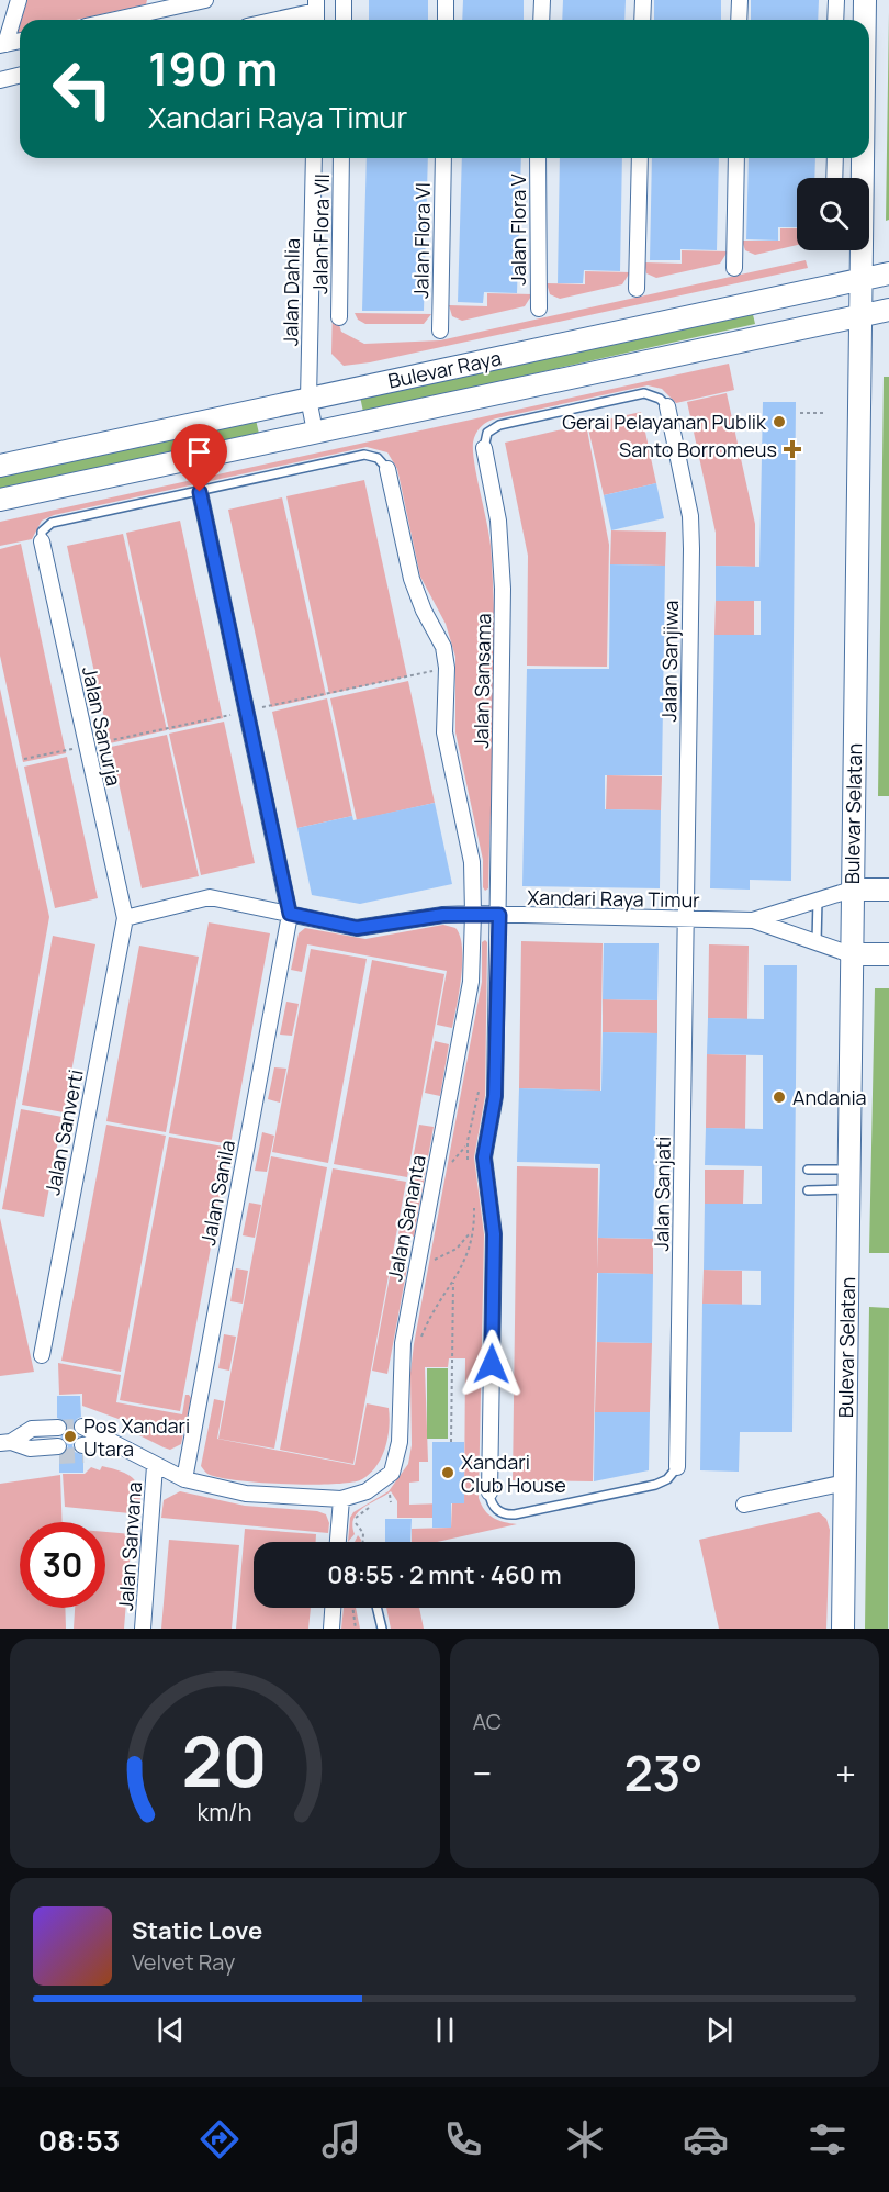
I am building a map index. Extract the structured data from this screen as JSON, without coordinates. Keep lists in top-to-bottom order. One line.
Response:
{"streets":{"street":["Jalan Flora V","Jalan Flora VII","Jalan Flora VI","Jalan Dahlia","Bulevar Raya","Jalan Sanjiwa","Jalan Sansama","Jalan Sanurja","Bulevar Selatan","Xandari Raya Timur","Jalan Sanverti","Jalan Sanila","Jalan Sanjati","Jalan Sananta","Jalan Sanvana"]},"crossings":[["Jalan Dahlia","Bulevar Raya"],["Bulevar Raya","Bulevar Selatan"],["Jalan Sanjiwa","Xandari Raya Timur"],["Jalan Sanjiwa","Jalan Sanjati"],["Jalan Sansama","Xandari Raya Timur"],["Jalan Sansama","Jalan Sananta"],["Jalan Sanurja","Xandari Raya Timur"],["Jalan Sanurja","Jalan Sanverti"],["Xandari Raya Timur","Jalan Sanverti"],["Xandari Raya Timur","Jalan Sanila"],["Xandari Raya Timur","Jalan Sanjati"],["Xandari Raya Timur","Jalan Sananta"]],"places":{"other":["Gerai Pelayanan Publik","Andania","Pos Xandari Utara","Xandari Club House"],"health":["Santo Borromeus"]},"page":{"turn":["190 m","Xandari Raya Timur"],"limit":"30","trip":"08:55 · 2 mnt · 460 m","tile":"AC","heat":["−","23°","+"],"song":["Static Love","Velvet Ray"],"tabs":"08:53","gauge":["20","km/h"]}}
